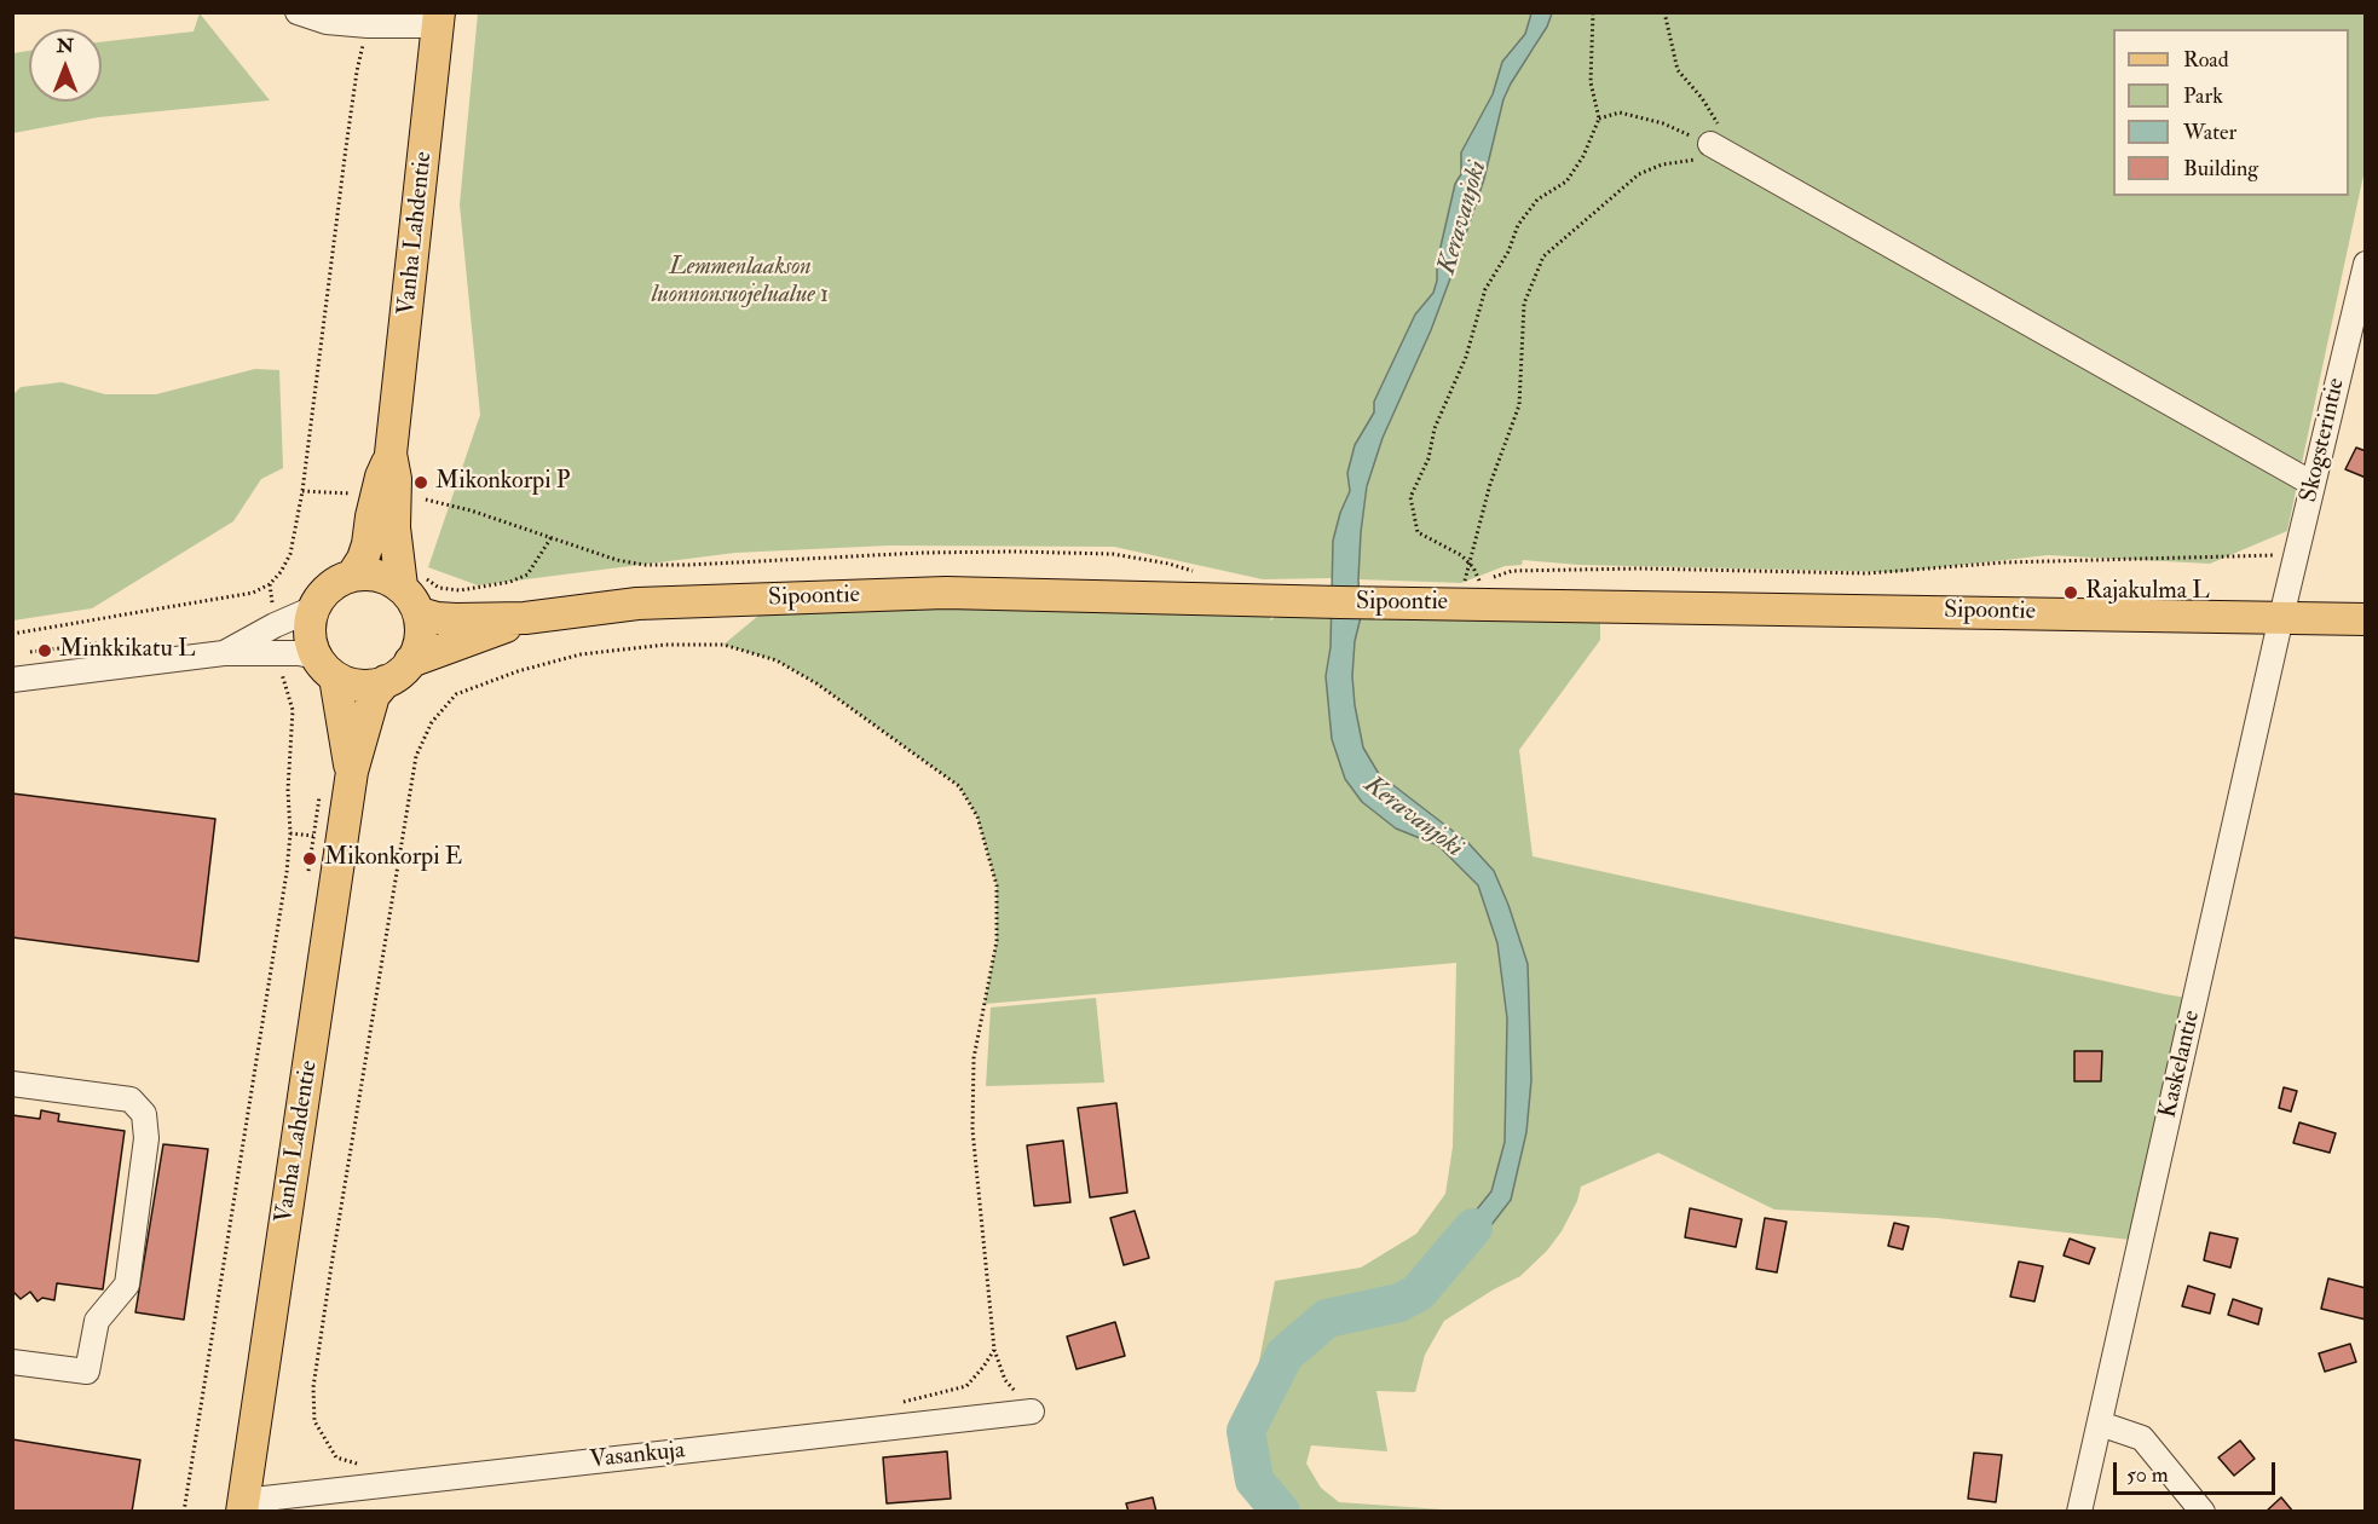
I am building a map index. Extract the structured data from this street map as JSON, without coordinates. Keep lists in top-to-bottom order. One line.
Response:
{"streets":{"main road":["Vanha Lahdentie","Sipoontie"],"street":["Skogsterintie","Kaskelantie","Vasankuja"]},"crossings":[["Vanha Lahdentie","Sipoontie"],["Vanha Lahdentie","Vasankuja"],["Skogsterintie","Sipoontie"],["Skogsterintie","Kaskelantie"],["Sipoontie","Kaskelantie"]],"water":["Keravanjoki"],"parks":["Lemmenlaakson luonnonsuojelualue 1"],"places":["Mikonkorpi P","Rajakulma L","Minkkikatu L","Mikonkorpi E"],"legend":["Road","Park","Water","Building"],"scale_bar":"50 m","north":"top"}
